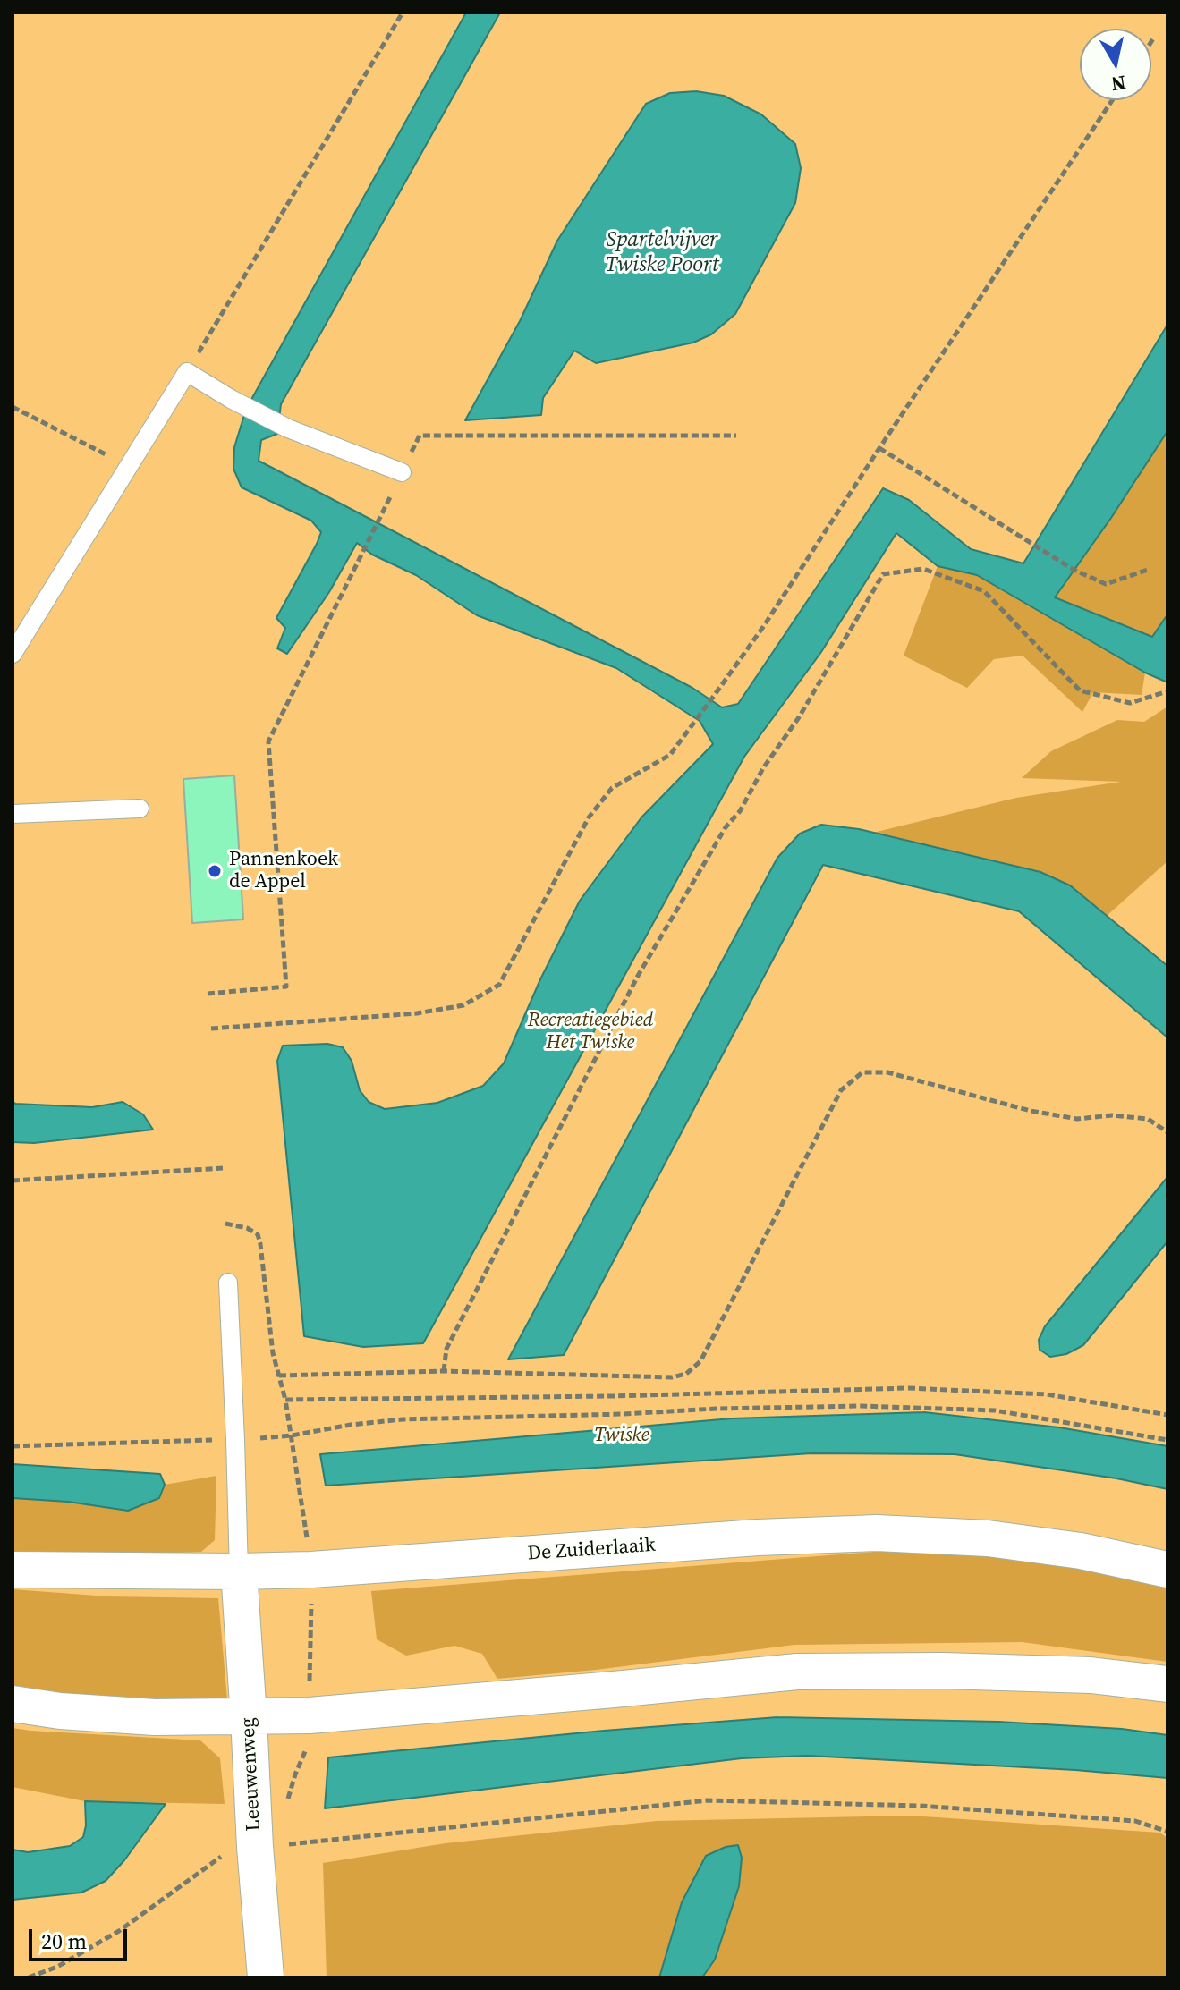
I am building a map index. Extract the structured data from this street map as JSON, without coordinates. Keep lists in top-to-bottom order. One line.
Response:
{"streets":{"street":["De Zuiderlaaik","Leeuwenweg"]},"crossings":[["De Zuiderlaaik","Leeuwenweg"]],"water":["Spartelvijver Twiske Poort"],"parks":["Recreatiegebied Het Twiske","Twiske"],"places":["Pannenkoek de Appel"],"scale_bar":"20 m","north":"bottom"}
